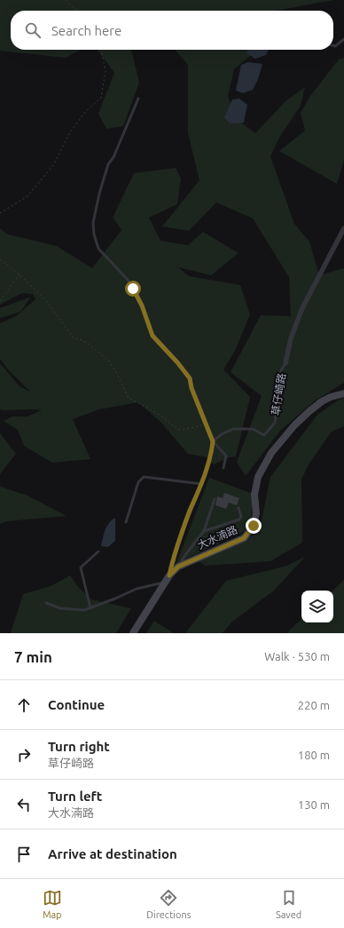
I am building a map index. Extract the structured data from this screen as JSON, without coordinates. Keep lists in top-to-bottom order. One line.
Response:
{"streets":{"street":["草仔崎路","大水湳路"]},"page":{"search":"Search here","heading":["7 min","Walk · 530 m"],"list":[["Continue","220 m"],["Turn right","草仔崎路","180 m"],["Turn left","大水湳路","130 m"],"Arrive at destination"],"nav":["Map","Directions","Saved"]}}
